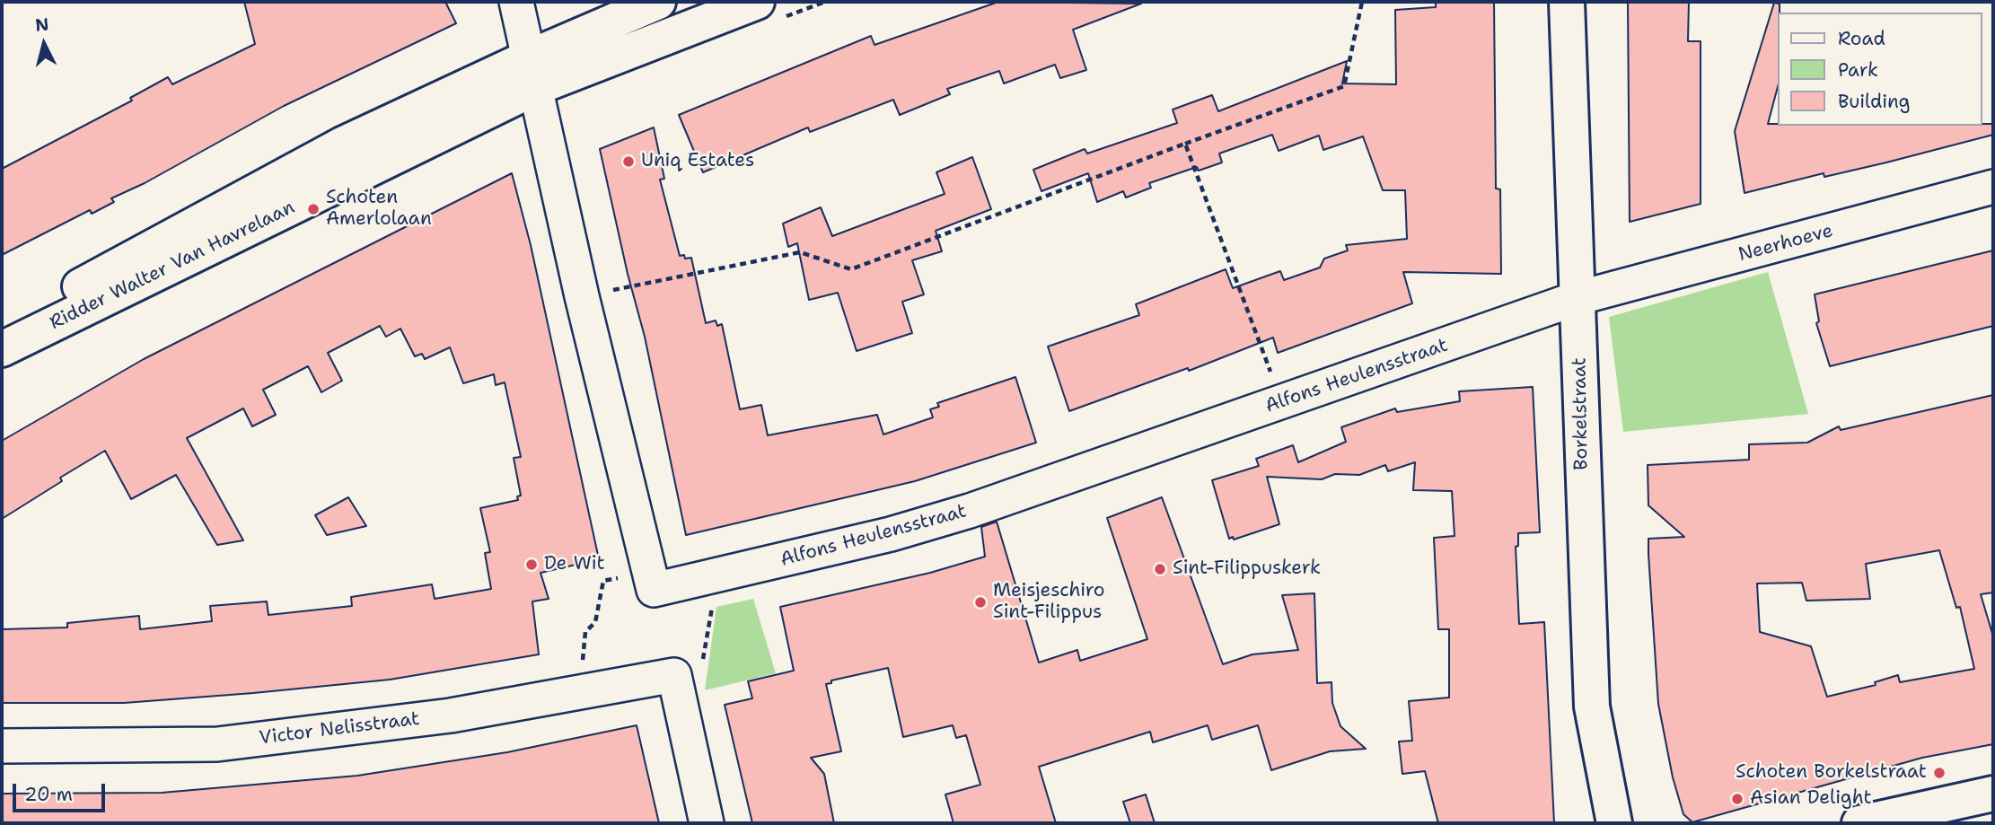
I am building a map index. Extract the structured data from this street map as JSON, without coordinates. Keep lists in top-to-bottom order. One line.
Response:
{"streets":{"main road":["Ridder Walter Van Havrelaan","Borkelstraat"],"street":["Neerhoeve","Alfons Heulensstraat","Victor Nelisstraat"]},"crossings":[["Neerhoeve","Alfons Heulensstraat"],["Neerhoeve","Borkelstraat"],["Alfons Heulensstraat","Borkelstraat"]],"places":["Uniq Estates","Schoten Amerlolaan","De Wit","Sint-Filippuskerk","Meisjeschiro Sint-Filippus","Schoten Borkelstraat","Asian Delight"],"legend":["Road","Park","Building"],"scale_bar":"20 m","north":"top"}
